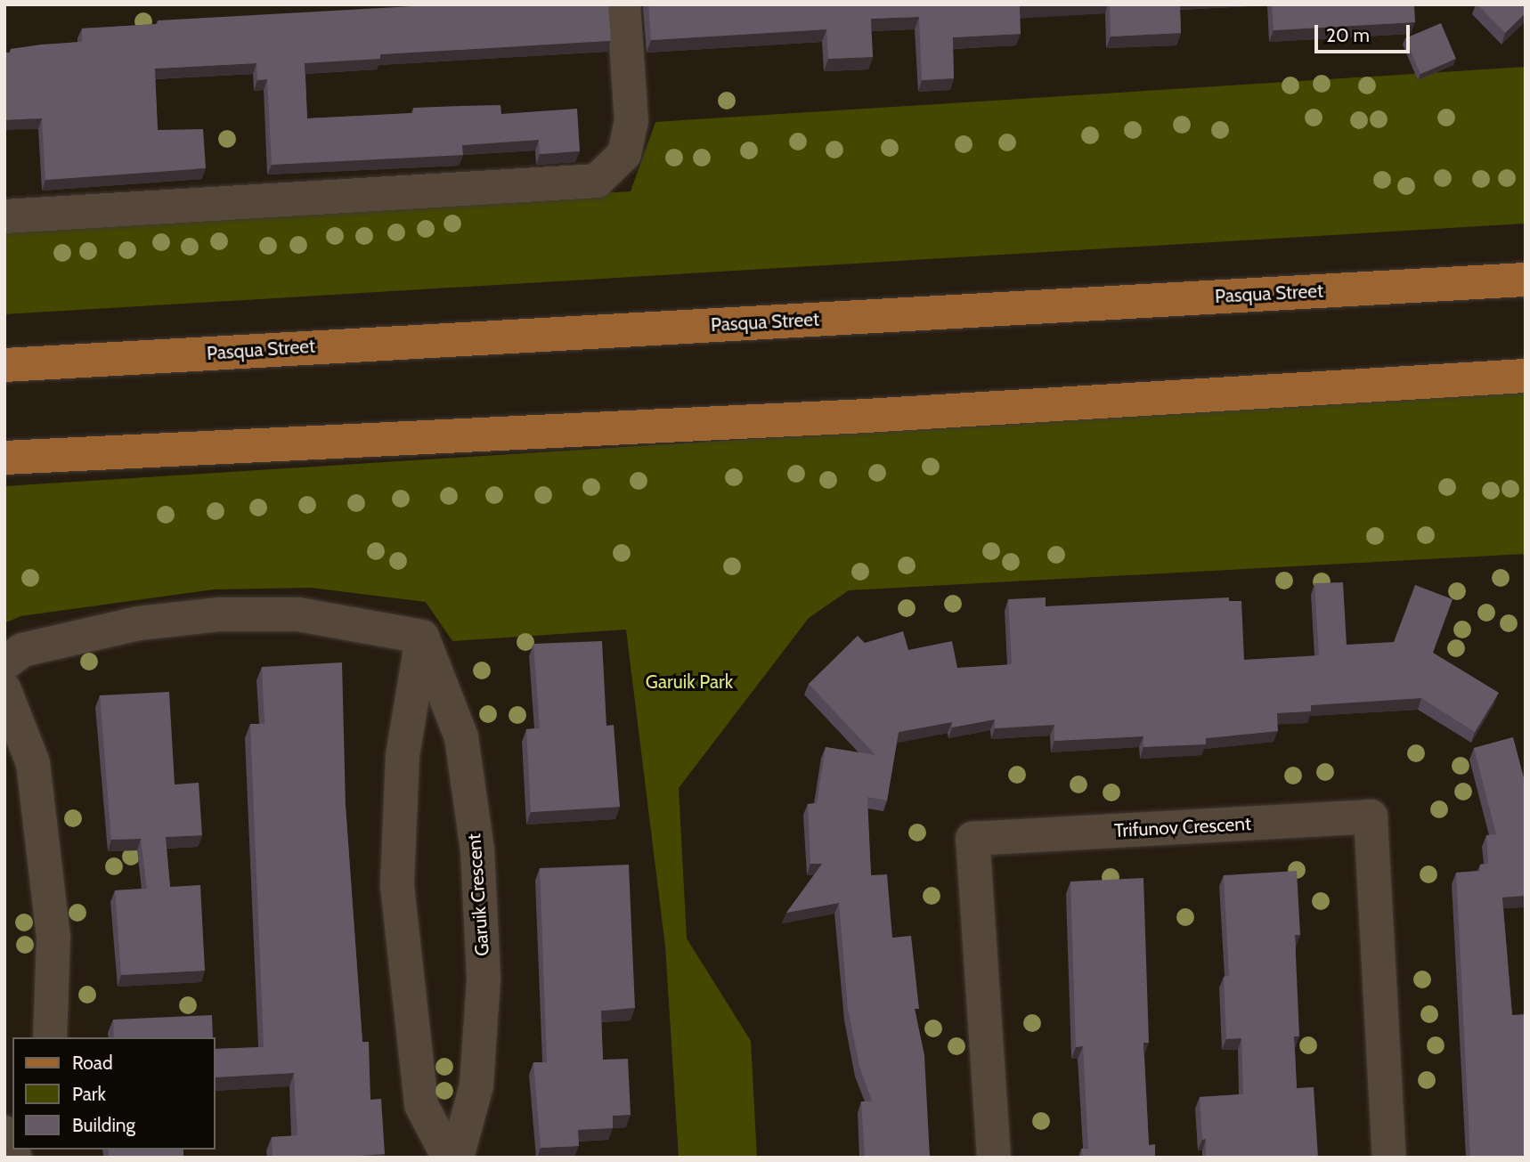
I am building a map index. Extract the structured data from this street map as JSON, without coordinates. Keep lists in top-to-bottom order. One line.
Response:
{"streets":{"main road":["Pasqua Street"],"street":["Trifunov Crescent","Garuik Crescent"]},"parks":["Garuik Park"],"legend":["Road","Park","Building"],"scale_bar":"20 m"}
